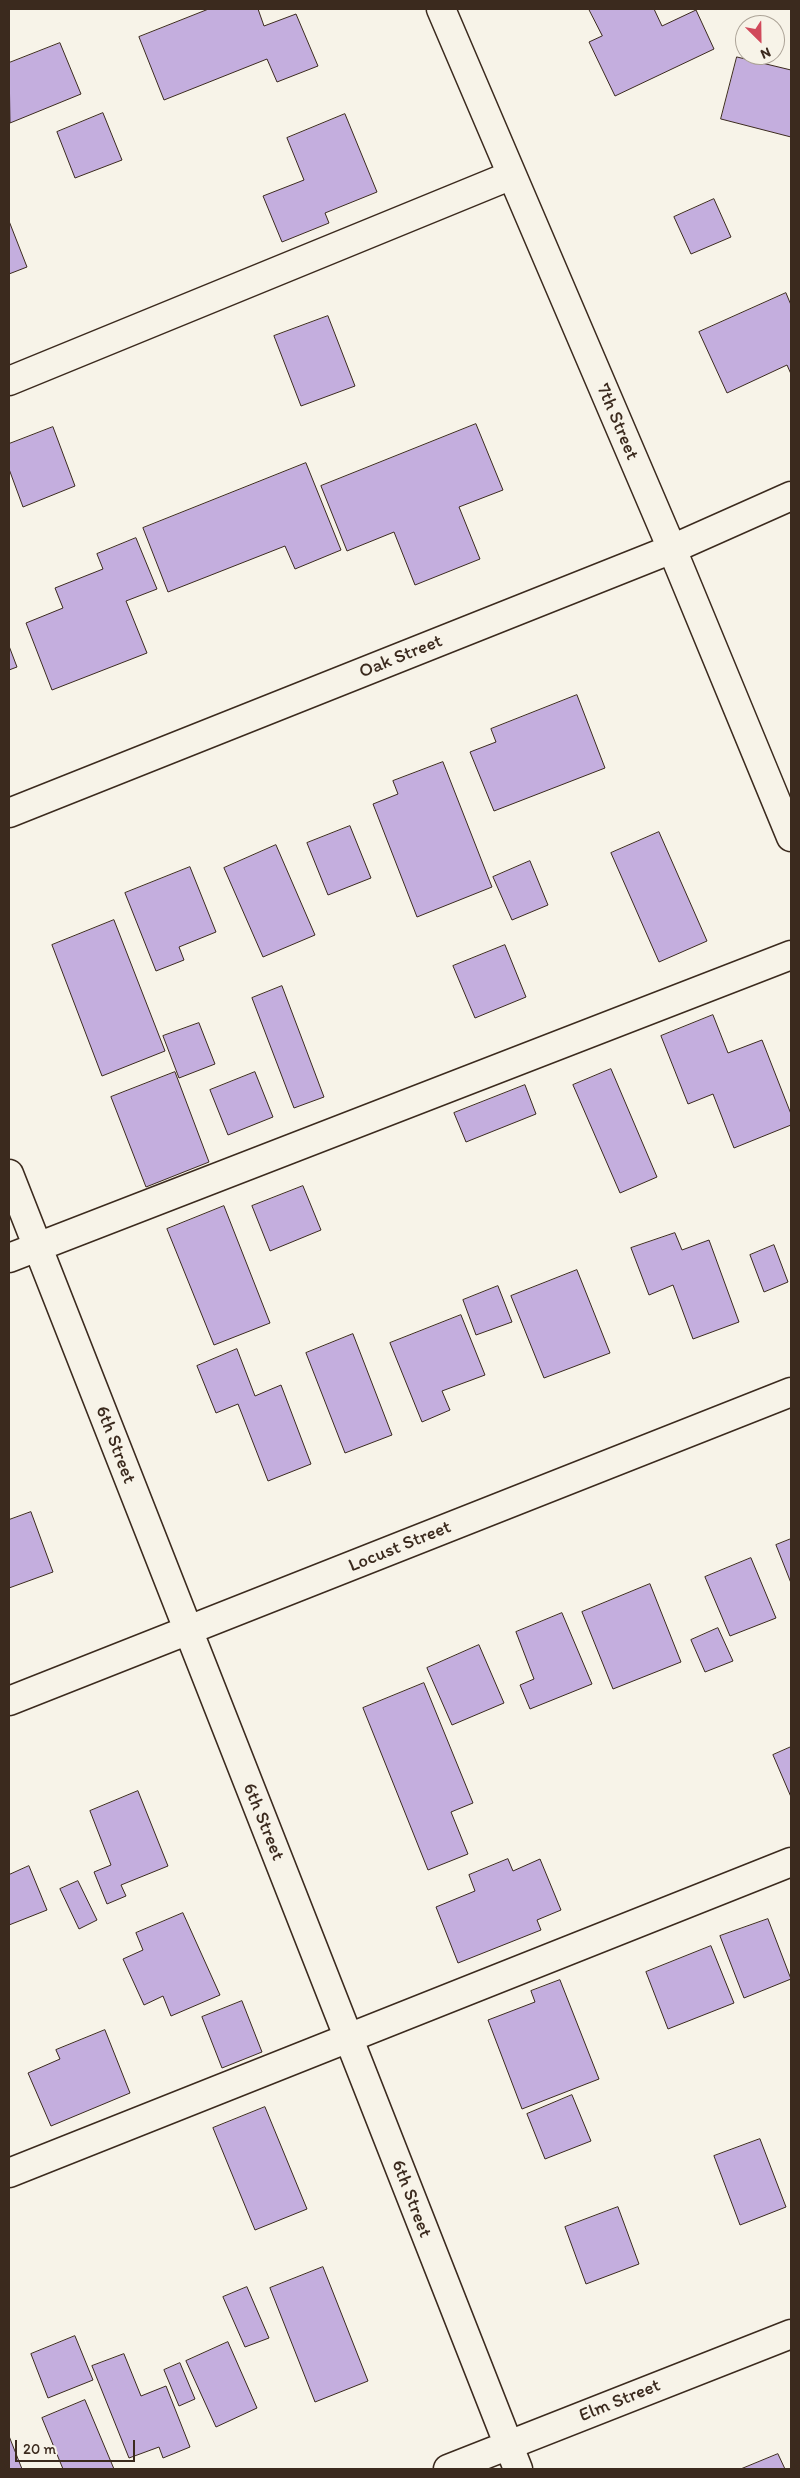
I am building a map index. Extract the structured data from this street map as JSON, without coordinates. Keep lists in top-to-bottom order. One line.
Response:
{"streets":{"street":["7th Street","Oak Street","6th Street","Locust Street","Elm Street"]},"crossings":[["7th Street","Oak Street"],["6th Street","Locust Street"],["6th Street","Elm Street"]],"scale_bar":"20 m","north":"bottom right"}
